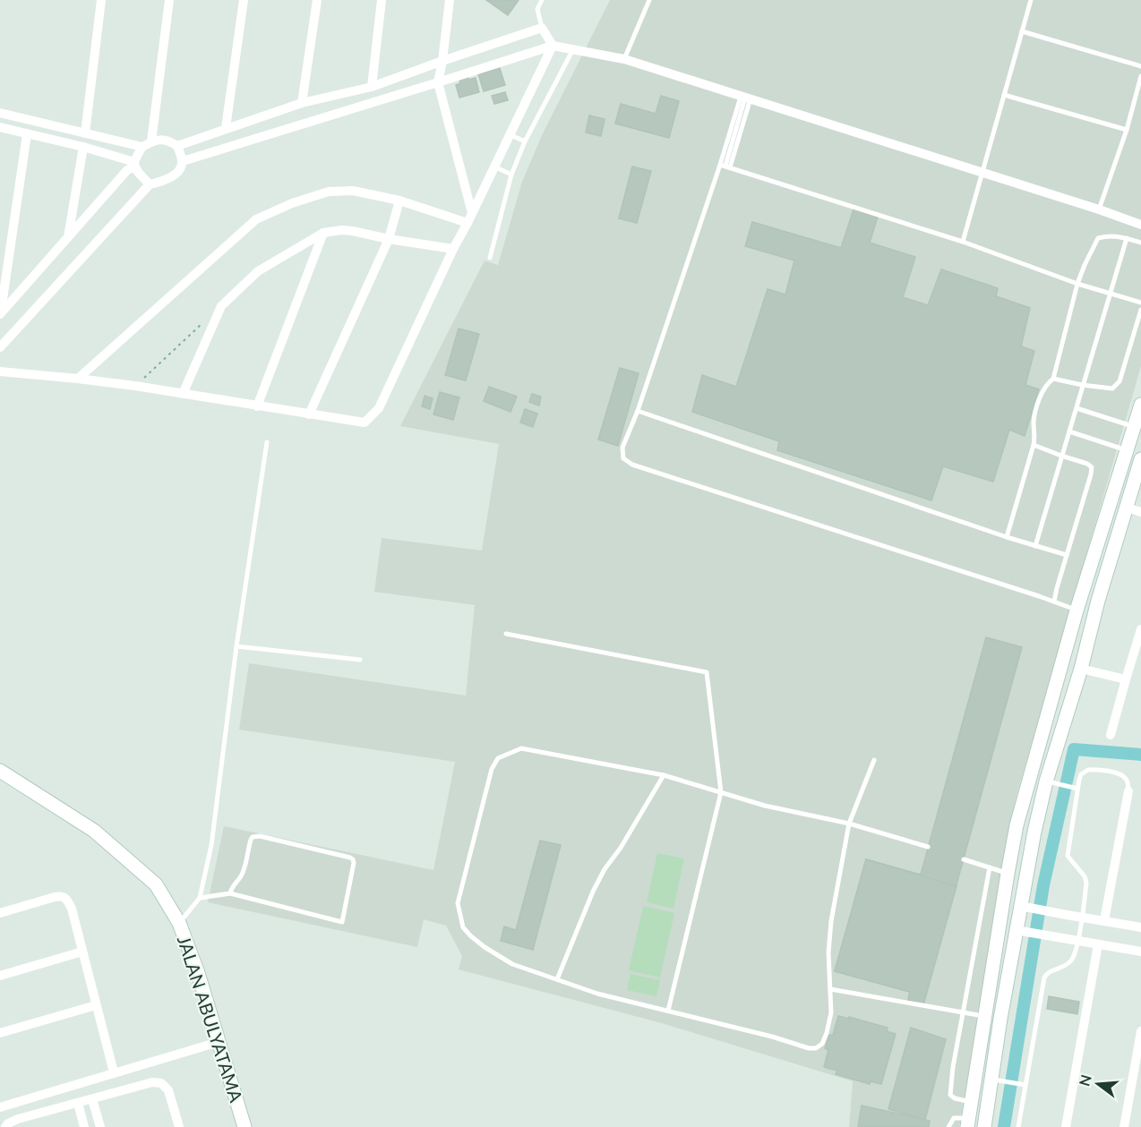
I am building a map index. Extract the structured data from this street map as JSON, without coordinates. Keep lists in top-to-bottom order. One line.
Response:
{"streets":{"main road":["JALAN ABULYATAMA"]},"north":"left"}
